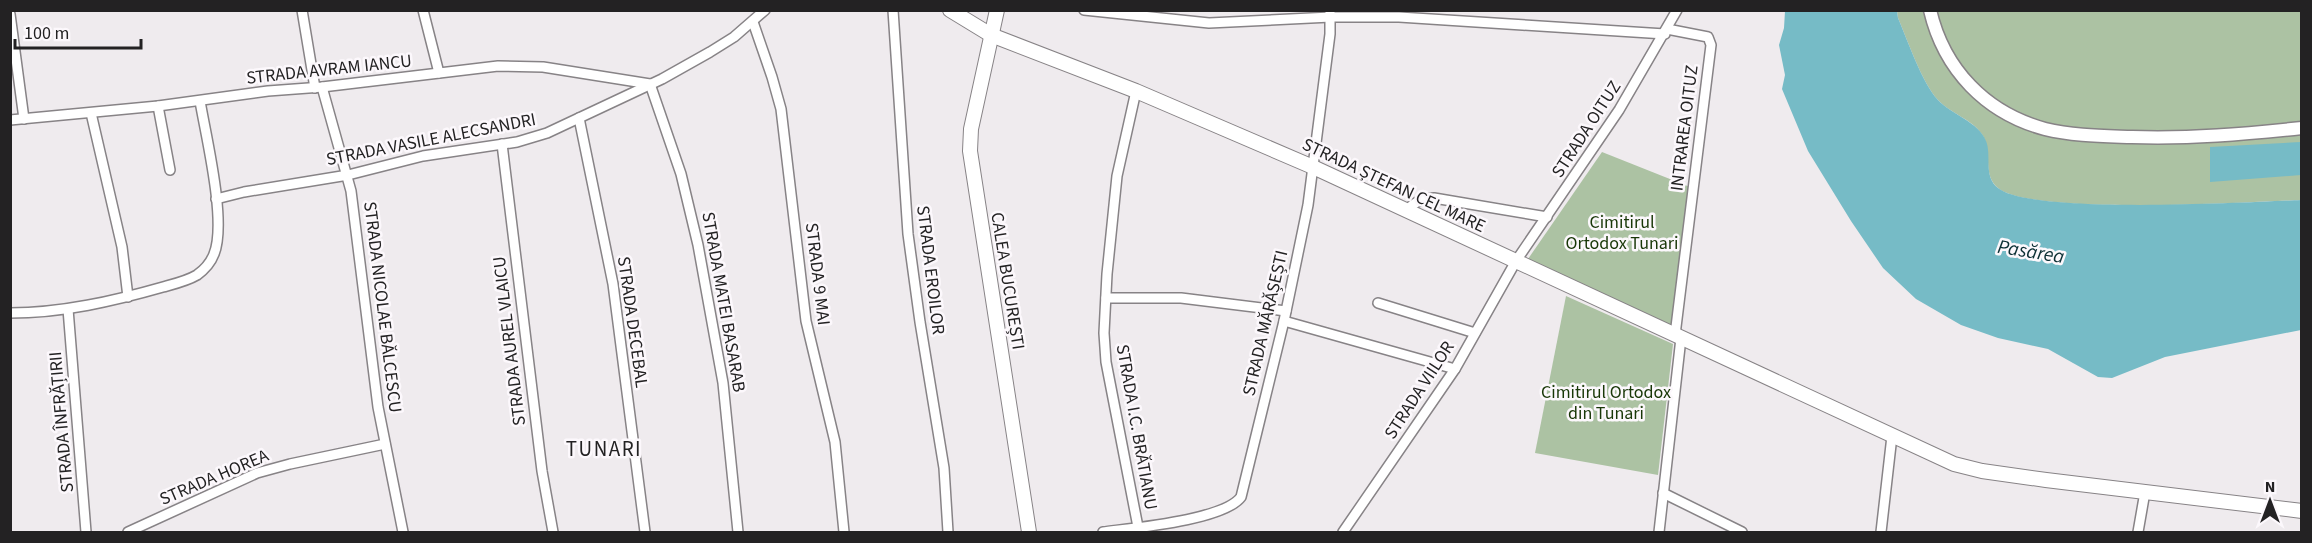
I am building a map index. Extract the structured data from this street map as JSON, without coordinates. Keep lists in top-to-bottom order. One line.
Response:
{"streets":{"main road":["STRADA ȘTEFAN CEL MARE","CALEA BUCUREȘTI"],"street":["STRADA AVRAM IANCU","INTRAREA OITUZ","STRADA OITUZ","STRADA VASILE ALECSANDRI","STRADA EROILOR","STRADA 9 MAI","STRADA MATEI BASARAB","STRADA NICOLAE BĂLCESCU","STRADA DECEBAL","STRADA MĂRĂȘEȘTI","STRADA AUREL VLAICU","STRADA VIILOR","STRADA ÎNFRĂȚIRII","STRADA I.C. BRĂTIANU","STRADA HOREA"]},"crossings":[["STRADA AVRAM IANCU","STRADA VASILE ALECSANDRI"],["STRADA AVRAM IANCU","STRADA MATEI BASARAB"],["STRADA AVRAM IANCU","STRADA NICOLAE BĂLCESCU"],["INTRAREA OITUZ","STRADA OITUZ"],["INTRAREA OITUZ","STRADA ȘTEFAN CEL MARE"],["STRADA OITUZ","STRADA ȘTEFAN CEL MARE"],["STRADA OITUZ","STRADA VIILOR"],["STRADA VASILE ALECSANDRI","STRADA 9 MAI"],["STRADA VASILE ALECSANDRI","STRADA MATEI BASARAB"],["STRADA VASILE ALECSANDRI","STRADA NICOLAE BĂLCESCU"],["STRADA VASILE ALECSANDRI","STRADA DECEBAL"],["STRADA VASILE ALECSANDRI","STRADA AUREL VLAICU"],["STRADA ȘTEFAN CEL MARE","CALEA BUCUREȘTI"],["STRADA ȘTEFAN CEL MARE","STRADA MĂRĂȘEȘTI"],["STRADA ȘTEFAN CEL MARE","STRADA VIILOR"],["STRADA ȘTEFAN CEL MARE","STRADA I.C. BRĂTIANU"],["STRADA NICOLAE BĂLCESCU","STRADA HOREA"],["STRADA MĂRĂȘEȘTI","STRADA I.C. BRĂTIANU"]],"districts":["TUNARI"],"water":["Pasărea"],"parks":["Cimitirul Ortodox Tunari","Cimitirul Ortodox din Tunari"],"scale_bar":"100 m","north":"top"}
